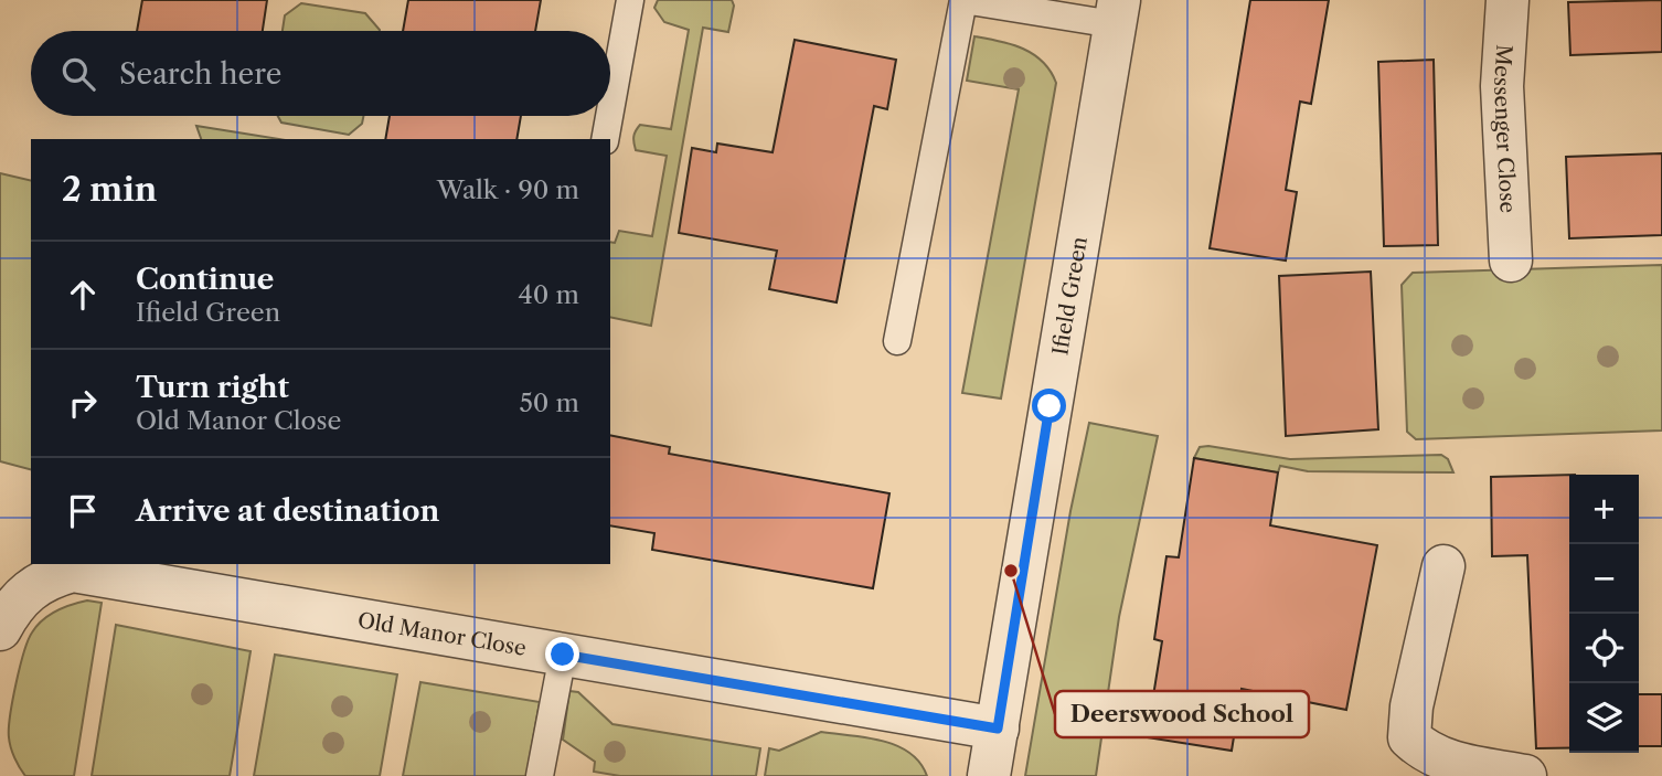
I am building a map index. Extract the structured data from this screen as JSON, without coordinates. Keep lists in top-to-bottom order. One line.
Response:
{"streets":{"street":["Messenger Close","Ifield Green","Old Manor Close"]},"crossings":[["Ifield Green","Old Manor Close"]],"places":["Deerswood School"],"page":{"search":"Search here","heading":["2 min","Walk · 90 m"],"list":[["Continue","Ifield Green","40 m"],["Turn right","Old Manor Close","50 m"],"Arrive at destination"],"map_buttons":["+","−"]}}
